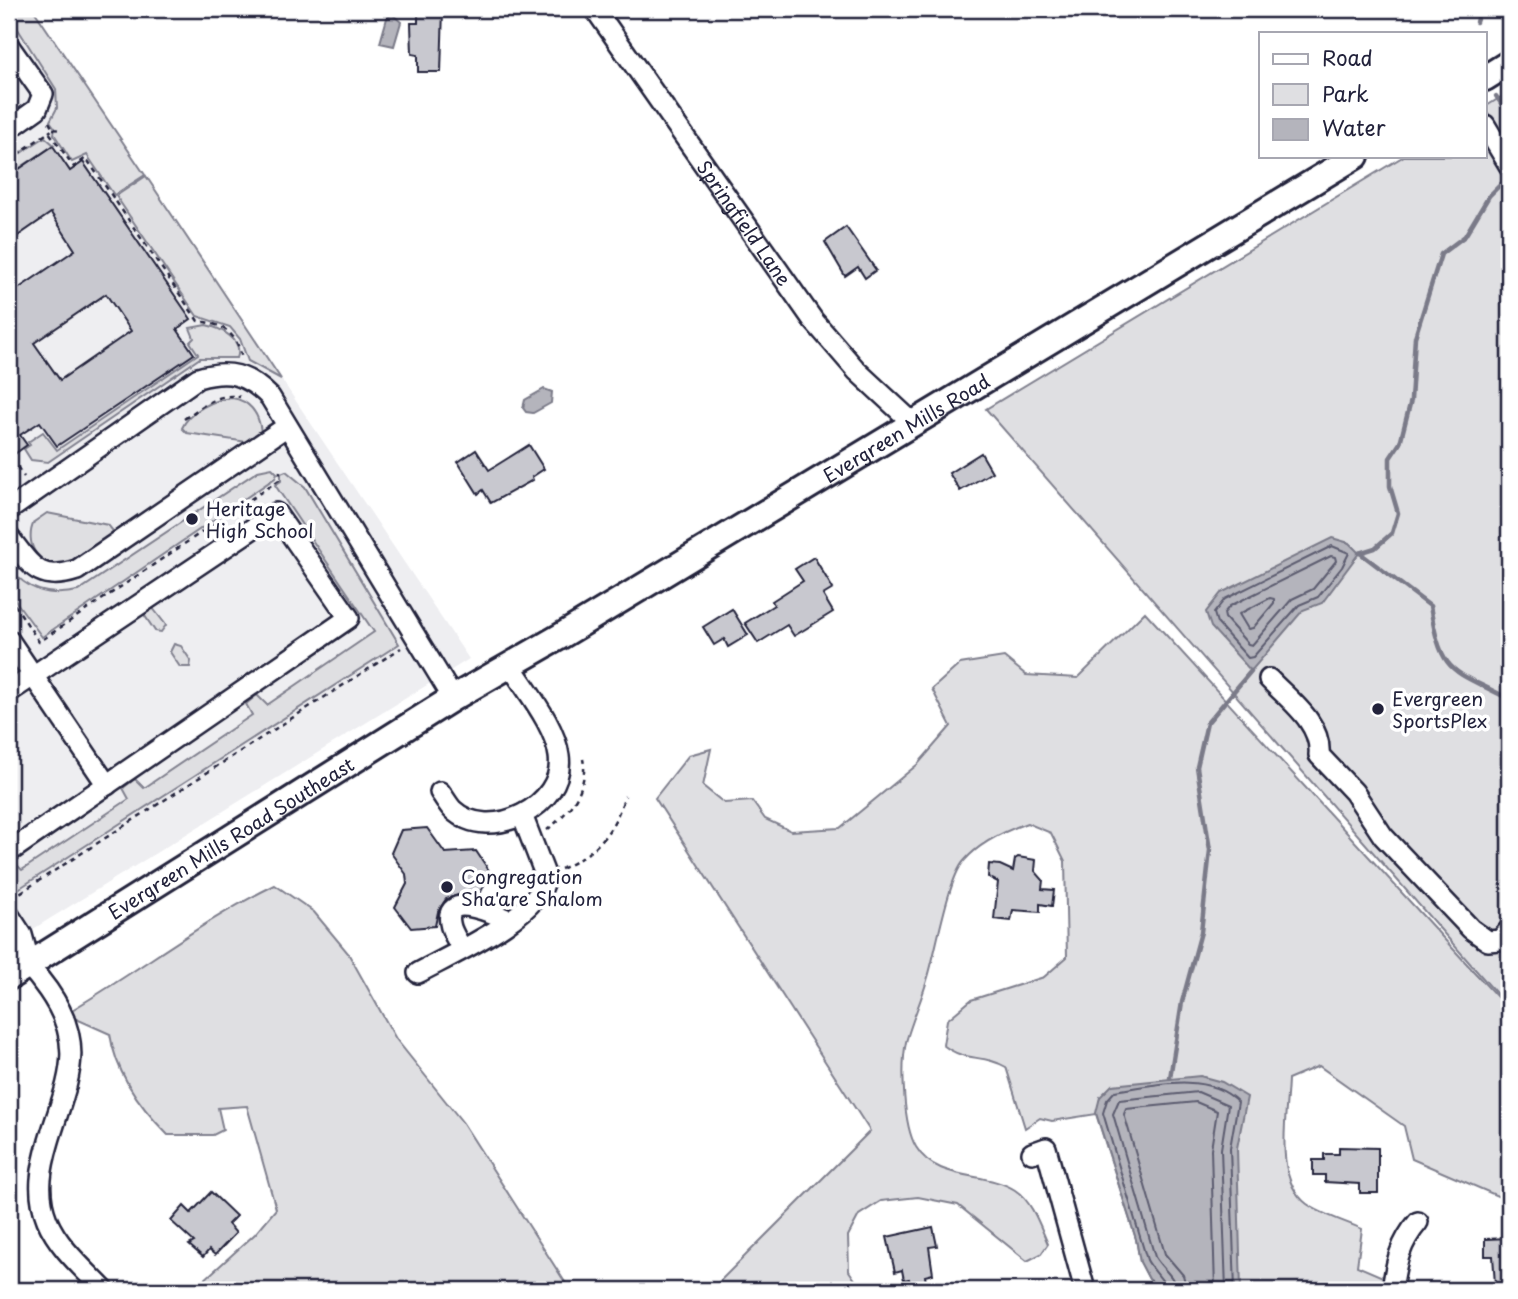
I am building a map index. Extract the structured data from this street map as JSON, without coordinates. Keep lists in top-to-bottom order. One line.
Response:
{"streets":{"main road":["Evergreen Mills Road","Evergreen Mills Road Southeast"],"street":["Springfield Lane"]},"crossings":[["Springfield Lane","Evergreen Mills Road"],["Evergreen Mills Road","Evergreen Mills Road Southeast"]],"places":["Heritage High School","Evergreen SportsPlex","Congregation Sha'are Shalom"],"legend":["Road","Park","Water"]}
